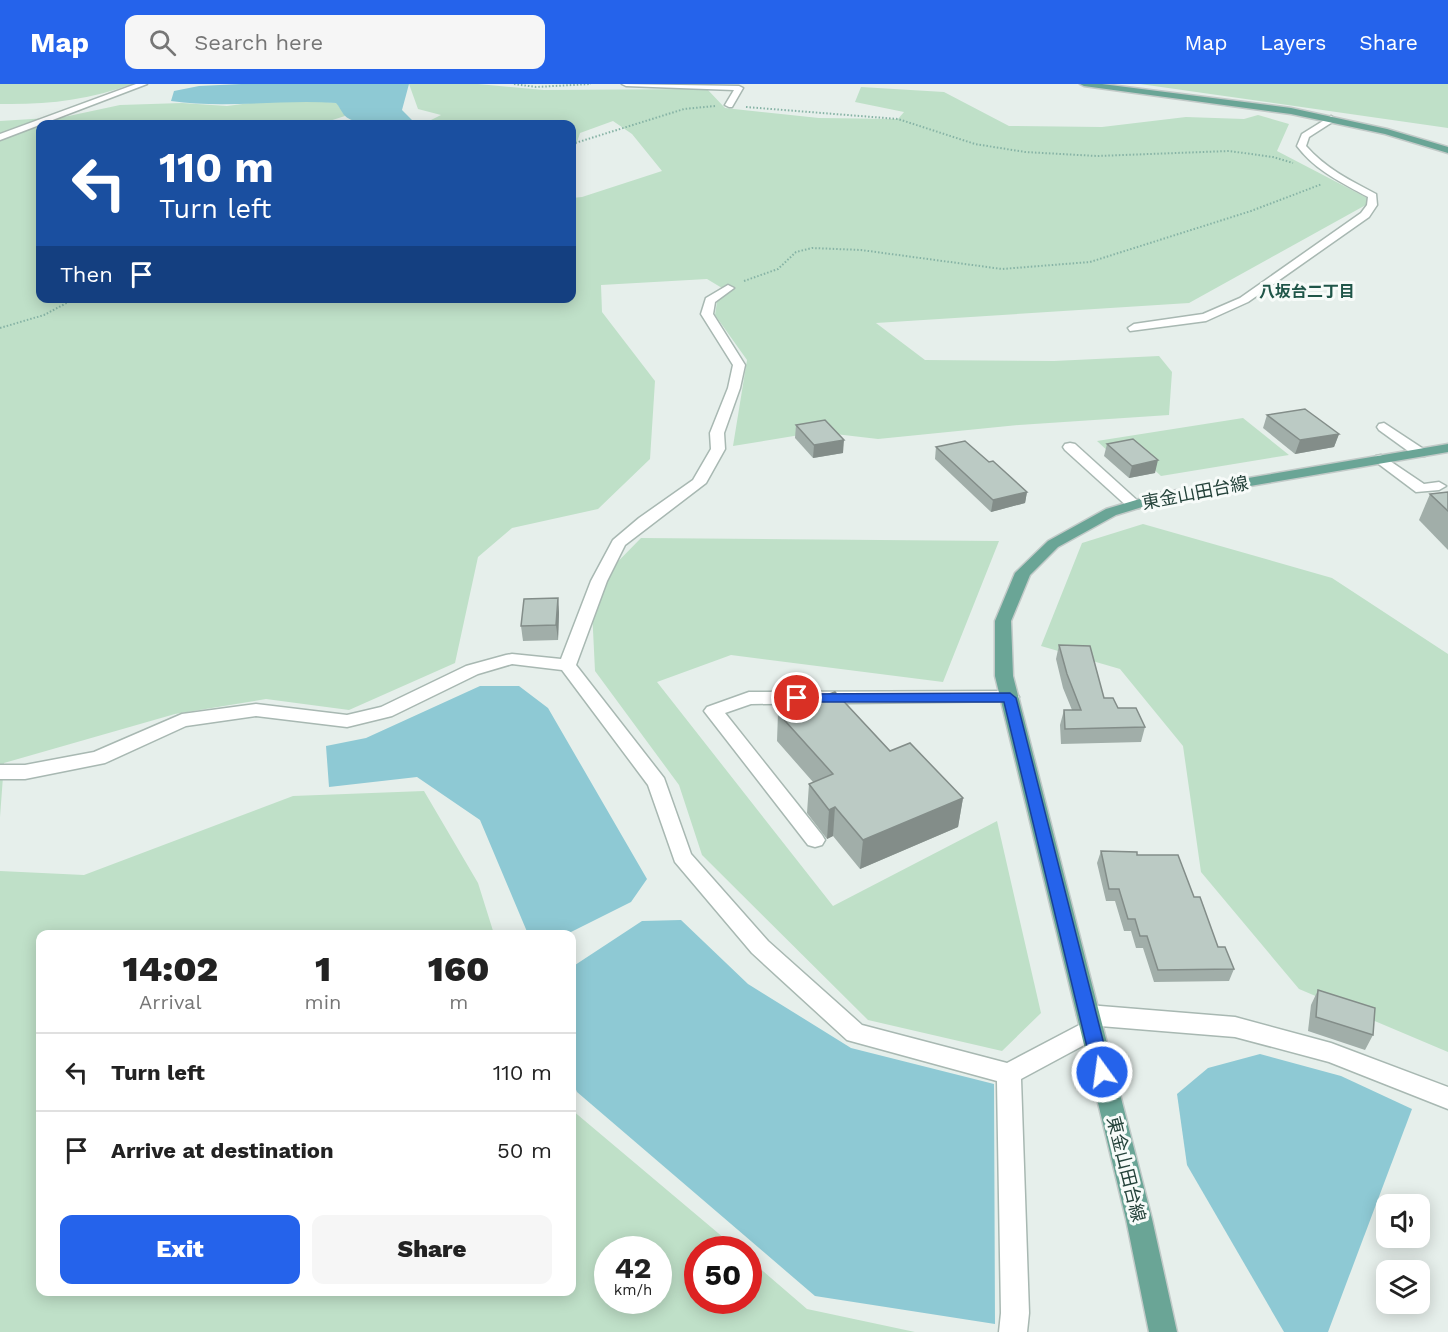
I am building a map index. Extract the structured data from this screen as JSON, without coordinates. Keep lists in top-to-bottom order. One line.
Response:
{"streets":{"main road":["東金山田台線"]},"districts":["八坂台二丁目"],"page":{"header":"Map","search":"Search here","nav":["Map","Layers","Share"],"turn":["110 m","Turn left"],"then":"Then","eta":["14:02","Arrival","1","min","160","m"],"list":[{"name":"Turn left","value":"110 m"},{"name":"Arrive at destination","value":"50 m"}],"buttons":["Exit","Share"],"speed":"42 km/h","limit":"50"}}
